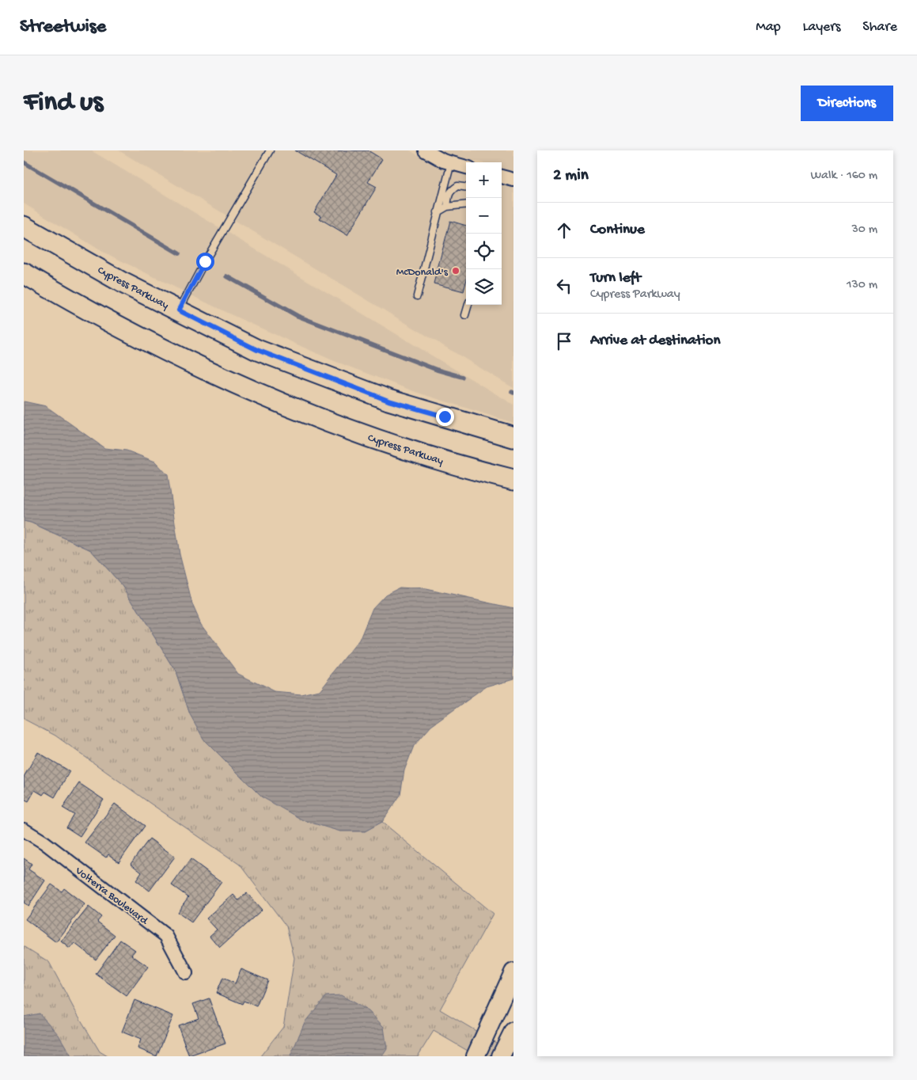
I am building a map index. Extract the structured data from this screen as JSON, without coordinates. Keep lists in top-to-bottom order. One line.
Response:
{"streets":{"main road":["Cypress Parkway"],"street":["Volterra Boulevard"]},"places":["McDonald's"],"page":{"header":"Streetwise","nav":["Map","Layers","Share"],"buttons":"Directions","title":"Find us","heading":["2 min","Walk · 160 m"],"map_buttons":["+","−"],"list":[["Continue","30 m"],["Turn left","Cypress Parkway","130 m"],"Arrive at destination"]}}
